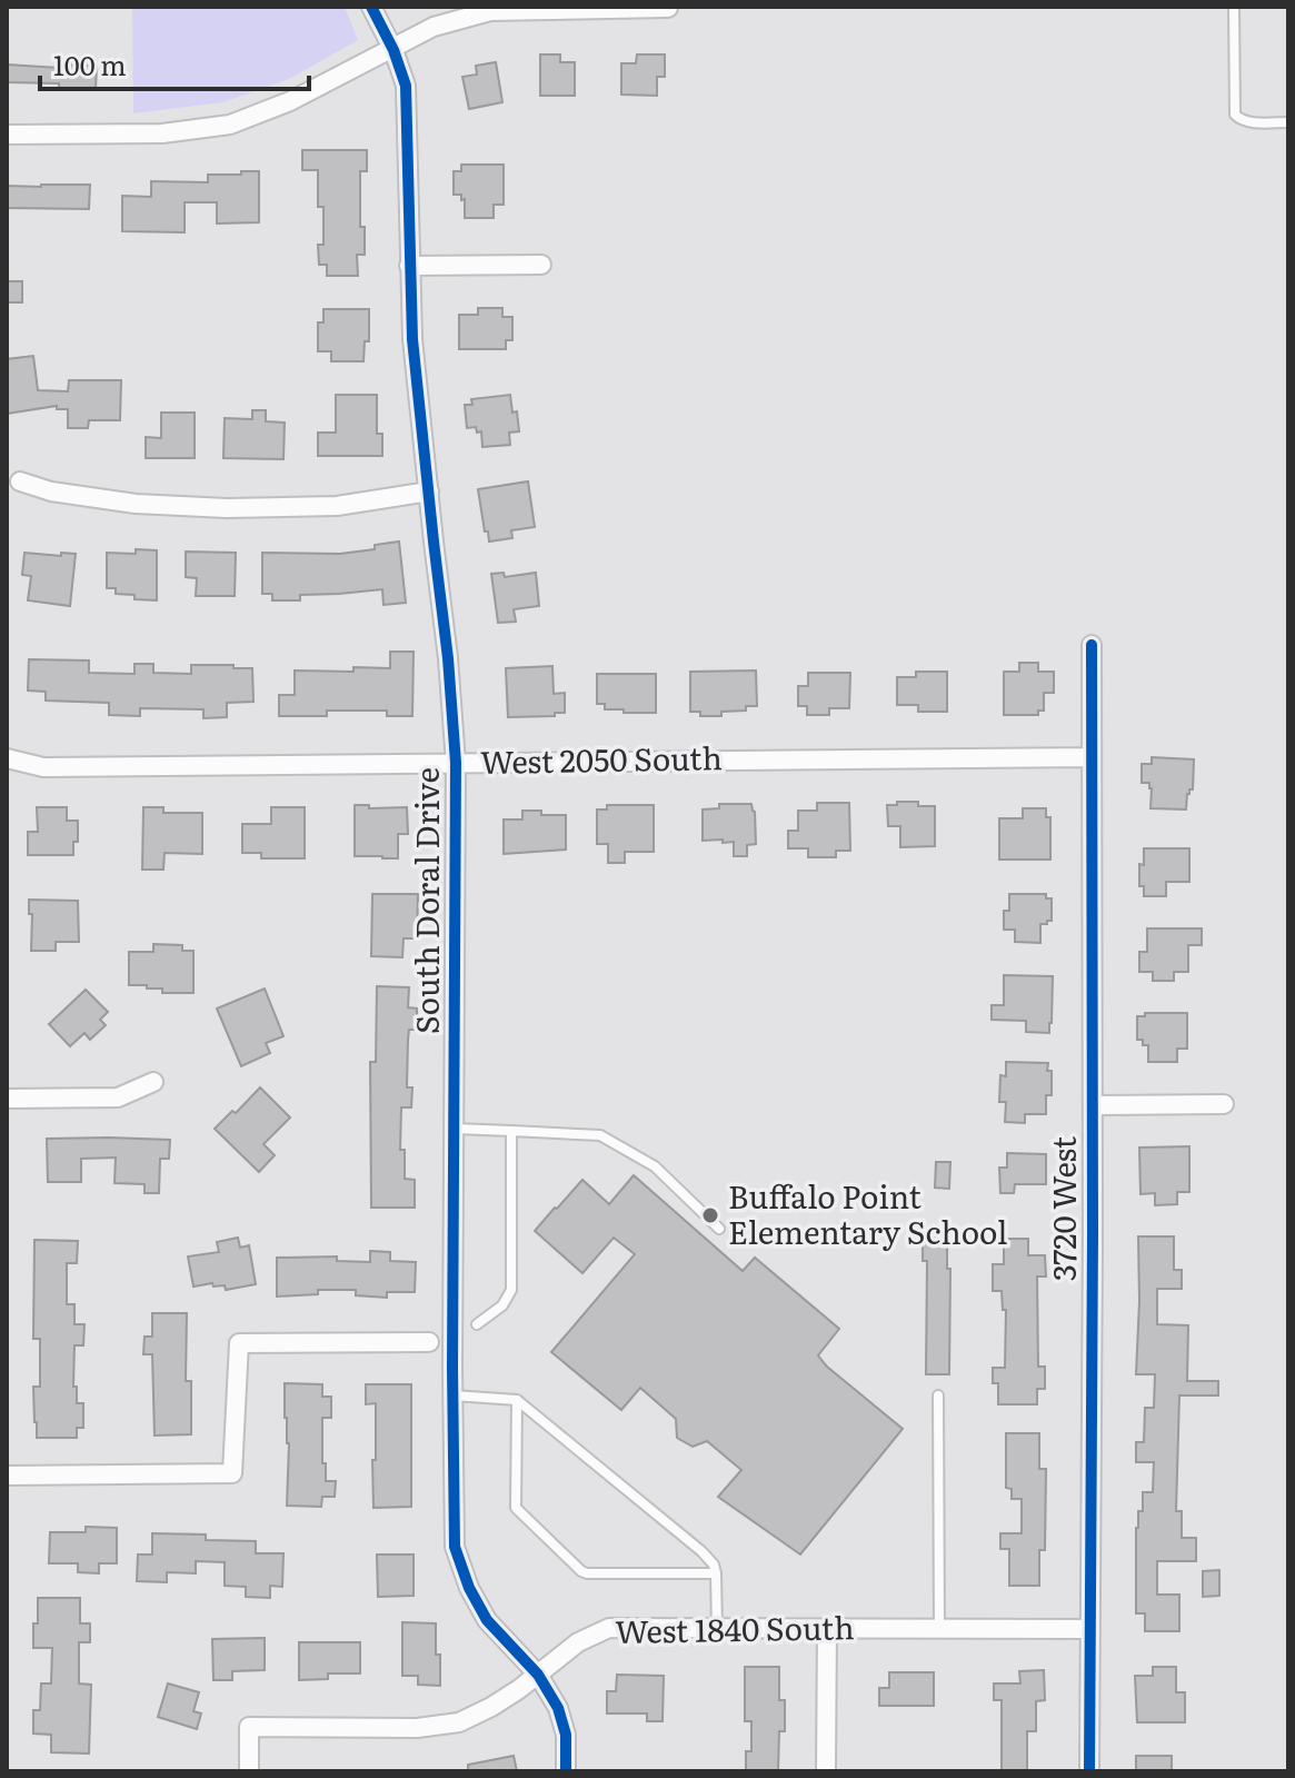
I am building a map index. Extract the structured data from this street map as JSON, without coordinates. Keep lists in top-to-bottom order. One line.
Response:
{"streets":{"street":["West 2050 South","South Doral Drive","3720 West","West 1840 South"]},"crossings":[["West 2050 South","South Doral Drive"],["West 2050 South","3720 West"],["South Doral Drive","West 1840 South"],["3720 West","West 1840 South"]],"places":["Buffalo Point Elementary School"],"scale_bar":"100 m"}
